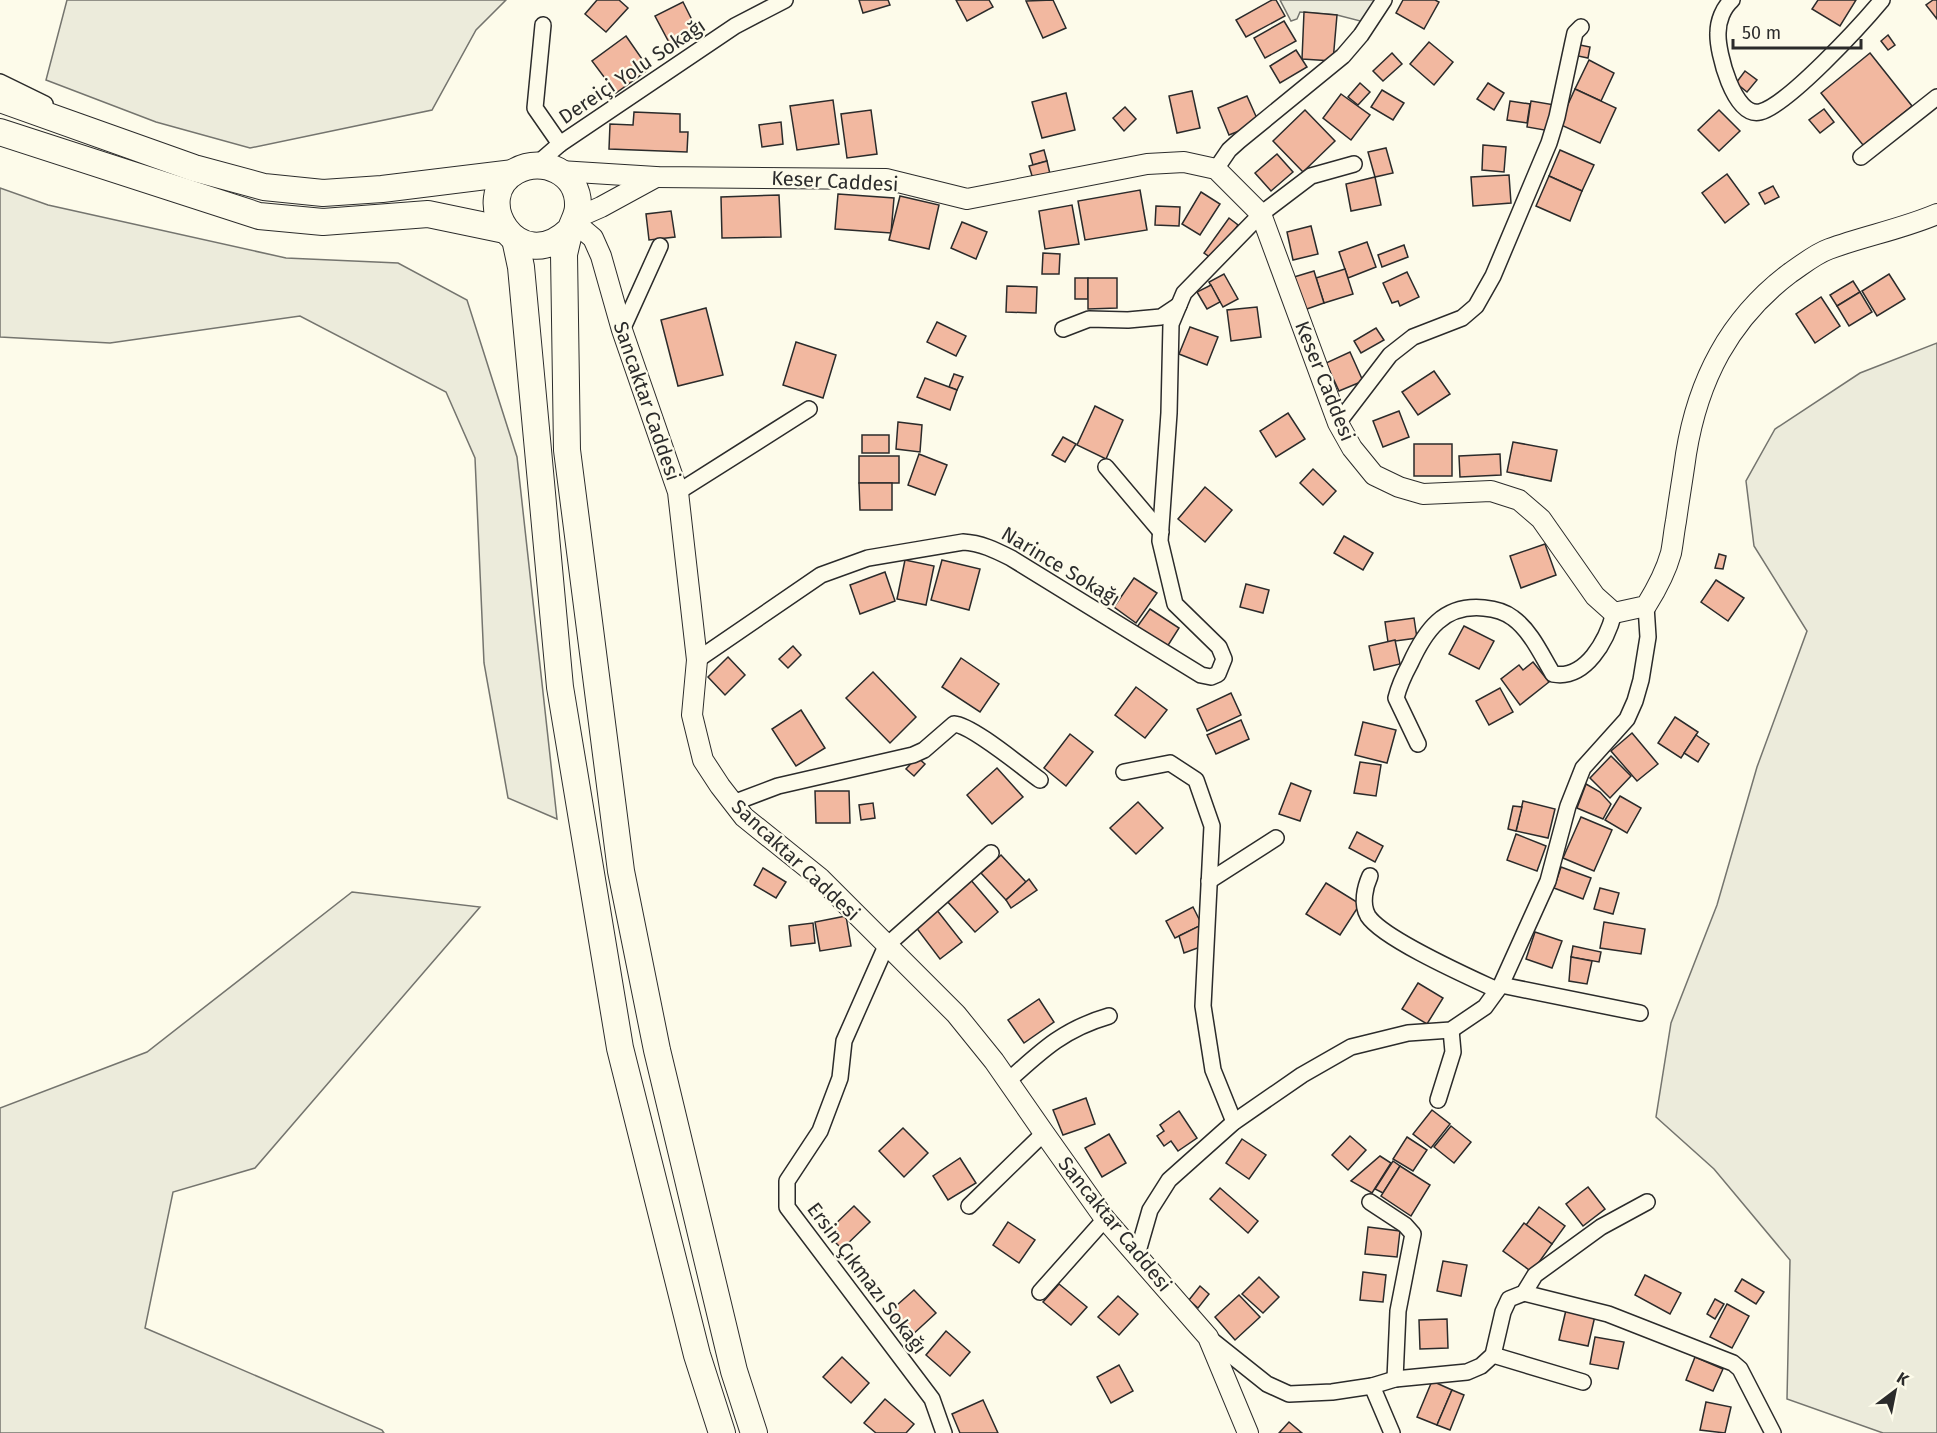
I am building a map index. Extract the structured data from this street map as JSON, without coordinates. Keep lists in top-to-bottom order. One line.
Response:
{"streets":{"street":["Dereiçi Yolu Sokağı","Keser Caddesi","Sancaktar Caddesi","Narince Sokağı","Ersin Çıkmazı Sokağı"]},"crossings":[["Dereiçi Yolu Sokağı","Keser Caddesi"],["Dereiçi Yolu Sokağı","Sancaktar Caddesi"],["Keser Caddesi","Sancaktar Caddesi"],["Keser Caddesi","Narince Sokağı"],["Sancaktar Caddesi","Narince Sokağı"],["Sancaktar Caddesi","Ersin Çıkmazı Sokağı"]],"scale_bar":"50 m","north":"top right"}
